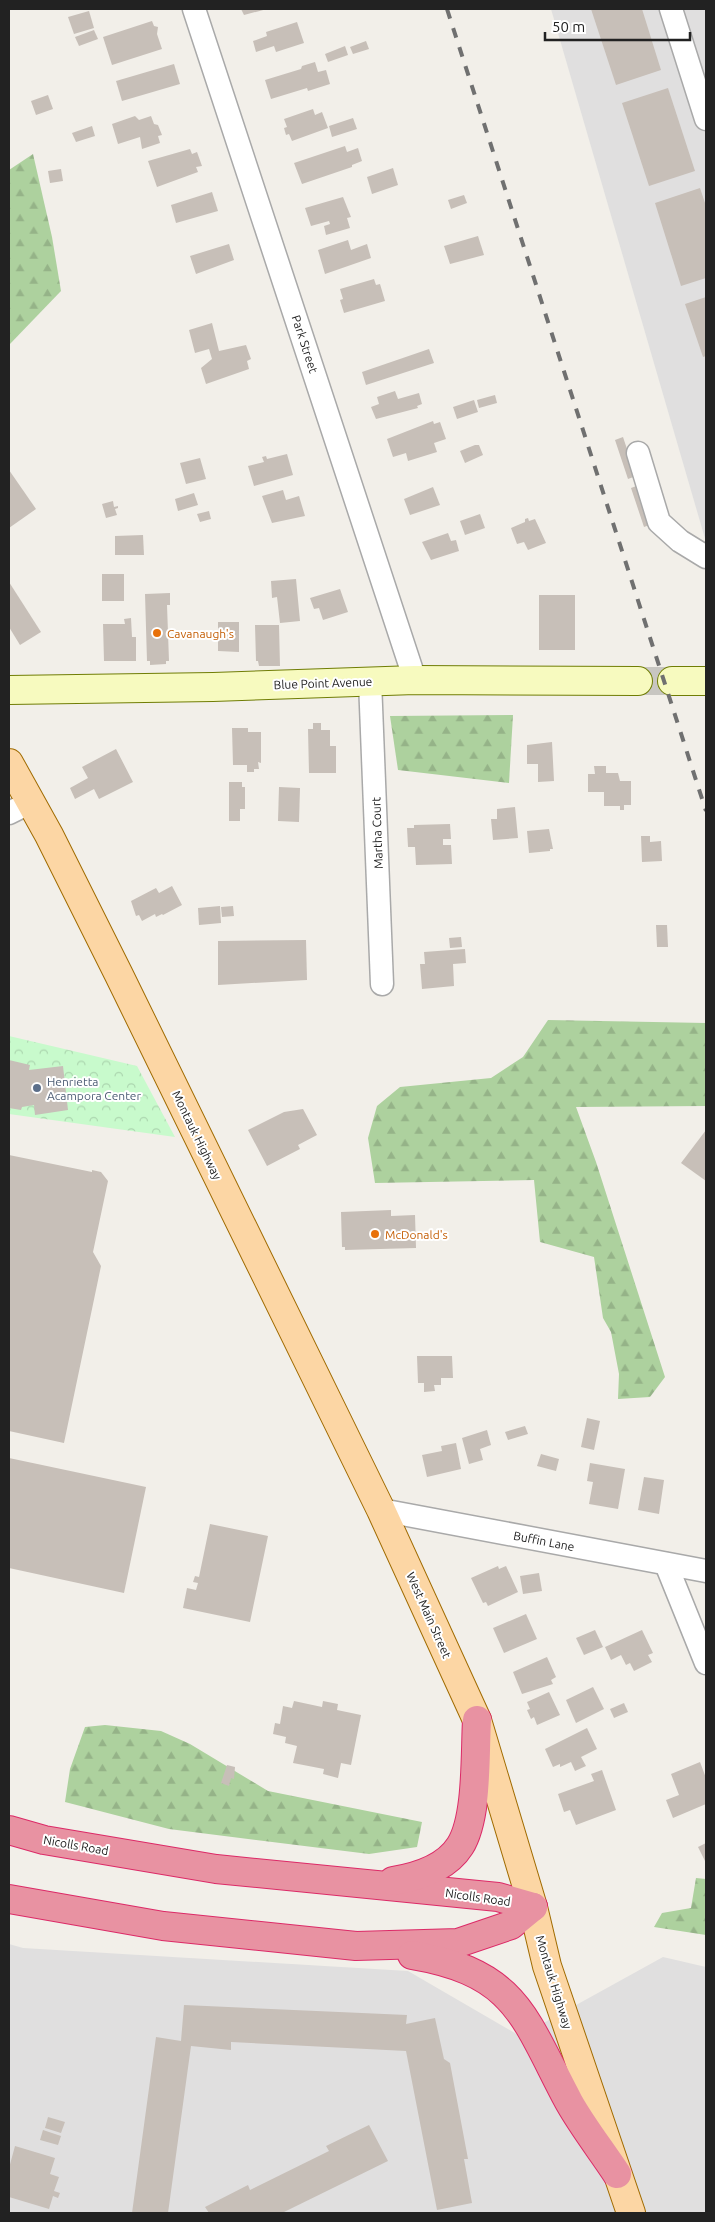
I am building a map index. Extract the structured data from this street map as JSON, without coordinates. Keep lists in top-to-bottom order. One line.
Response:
{"streets":{"highway":["Nicolls Road"],"main road":["Montauk Highway","West Main Street"],"street":["Park Street","Blue Point Avenue","Martha Court","Buffin Lane"]},"crossings":[["Park Street","Blue Point Avenue"],["Blue Point Avenue","Martha Court"],["Montauk Highway","Buffin Lane"],["Montauk Highway","West Main Street"],["Montauk Highway","Nicolls Road"],["Buffin Lane","West Main Street"]],"places":["Cavanaugh's","Henrietta Acampora Center","McDonald's"],"scale_bar":"50 m"}
